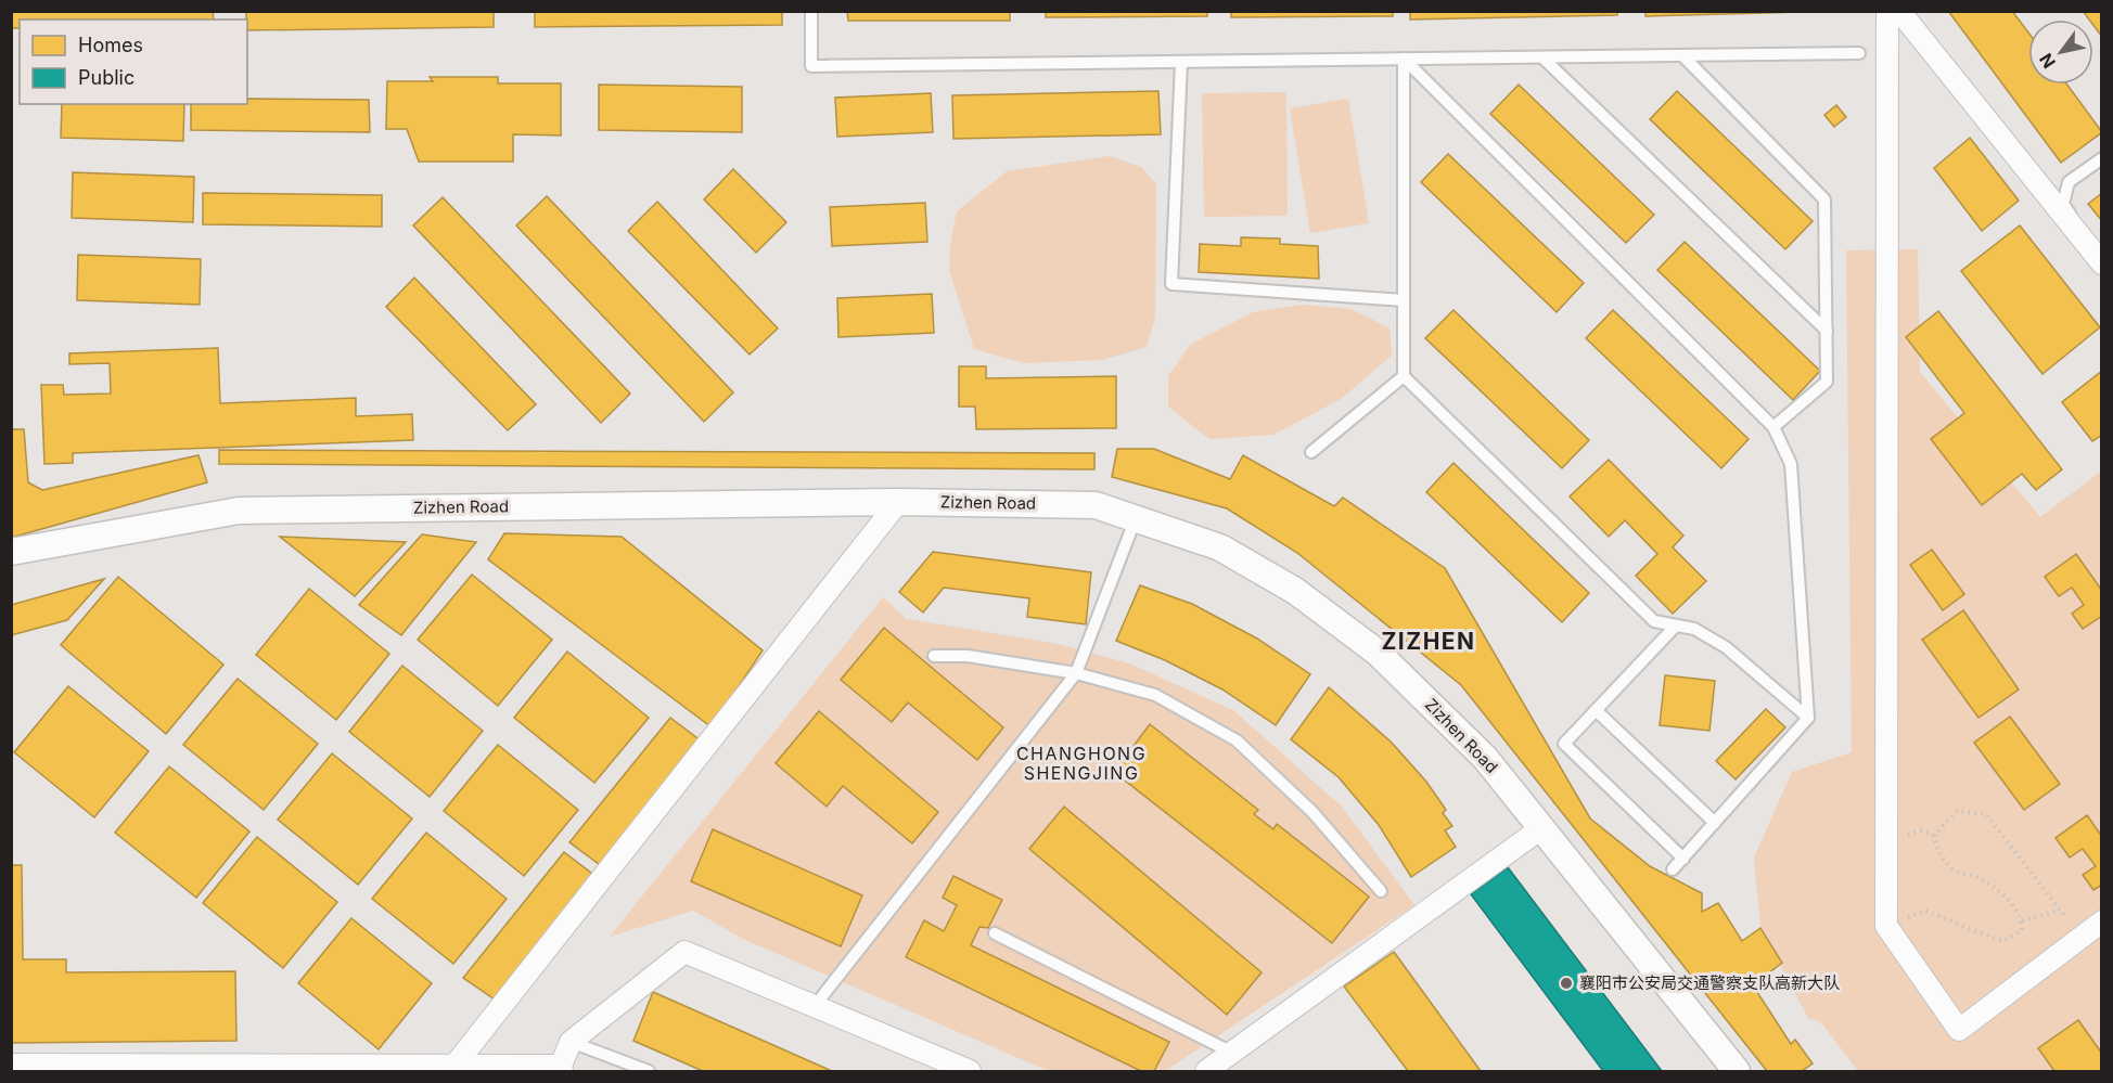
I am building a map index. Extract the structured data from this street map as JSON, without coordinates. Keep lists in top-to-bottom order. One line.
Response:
{"streets":{"street":["Zizhen Road"]},"districts":["ZIZHEN","CHANGHONG SHENGJING"],"places":["襄阳市公安局交通警察支队高新大队"],"legend":["Homes","Public"],"north":"bottom left"}
